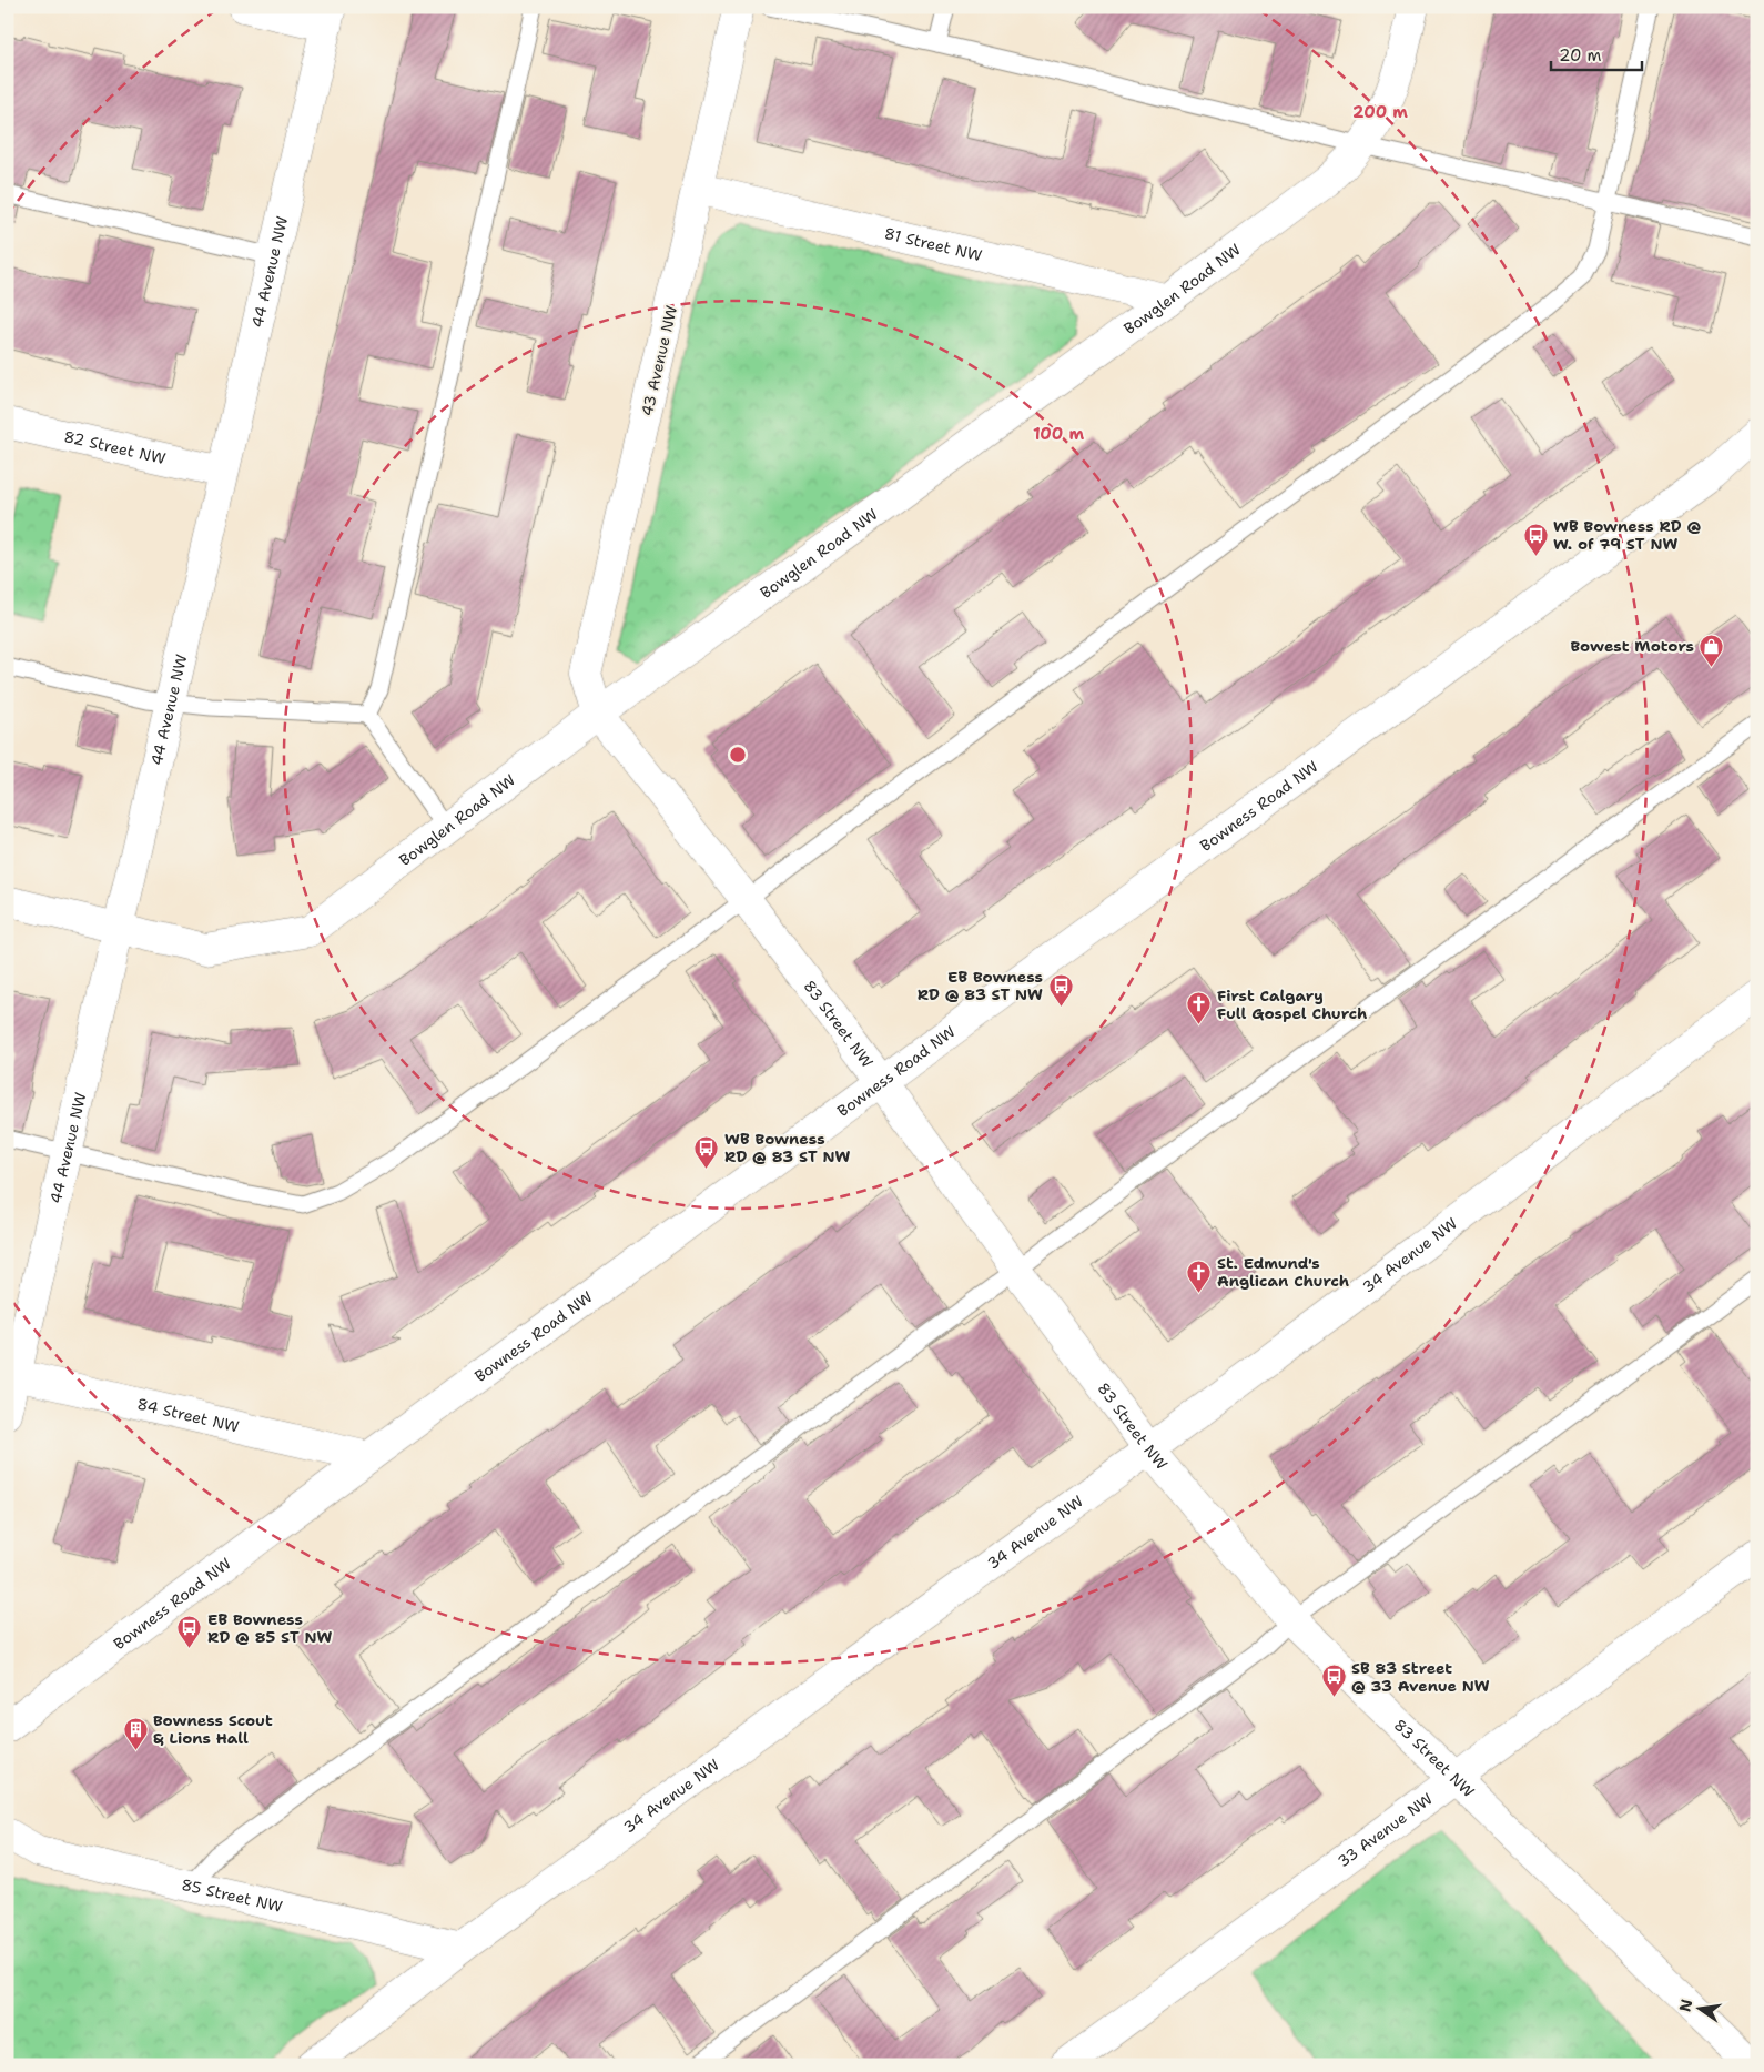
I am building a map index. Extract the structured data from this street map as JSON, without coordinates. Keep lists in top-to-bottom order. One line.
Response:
{"streets":{"street":["81 Street NW","44 Avenue NW","Bowglen Road NW","43 Avenue NW","82 Street NW","Bowness Road NW","83 Street NW","34 Avenue NW","84 Street NW","33 Avenue NW","85 Street NW"]},"crossings":[["81 Street NW","Bowglen Road NW"],["81 Street NW","43 Avenue NW"],["44 Avenue NW","Bowglen Road NW"],["44 Avenue NW","82 Street NW"],["44 Avenue NW","84 Street NW"],["Bowglen Road NW","43 Avenue NW"],["Bowglen Road NW","83 Street NW"],["43 Avenue NW","83 Street NW"],["Bowness Road NW","83 Street NW"],["Bowness Road NW","84 Street NW"],["83 Street NW","34 Avenue NW"],["83 Street NW","33 Avenue NW"],["34 Avenue NW","85 Street NW"]],"places":{"bus stop":["WB Bowness RD @ W. of 79 ST NW","EB Bowness RD @ 83 ST NW","WB Bowness RD @ 83 ST NW","EB Bowness RD @ 85 ST NW","SB 83 Street @ 33 Avenue NW"],"shop":["Bowest Motors"],"church":["First Calgary Full Gospel Church","St. Edmund's Anglican Church"],"building":["Bowness Scout & Lions Hall"]},"scale_bar":"20 m","north":"left","rings":["200 m","100 m"]}
